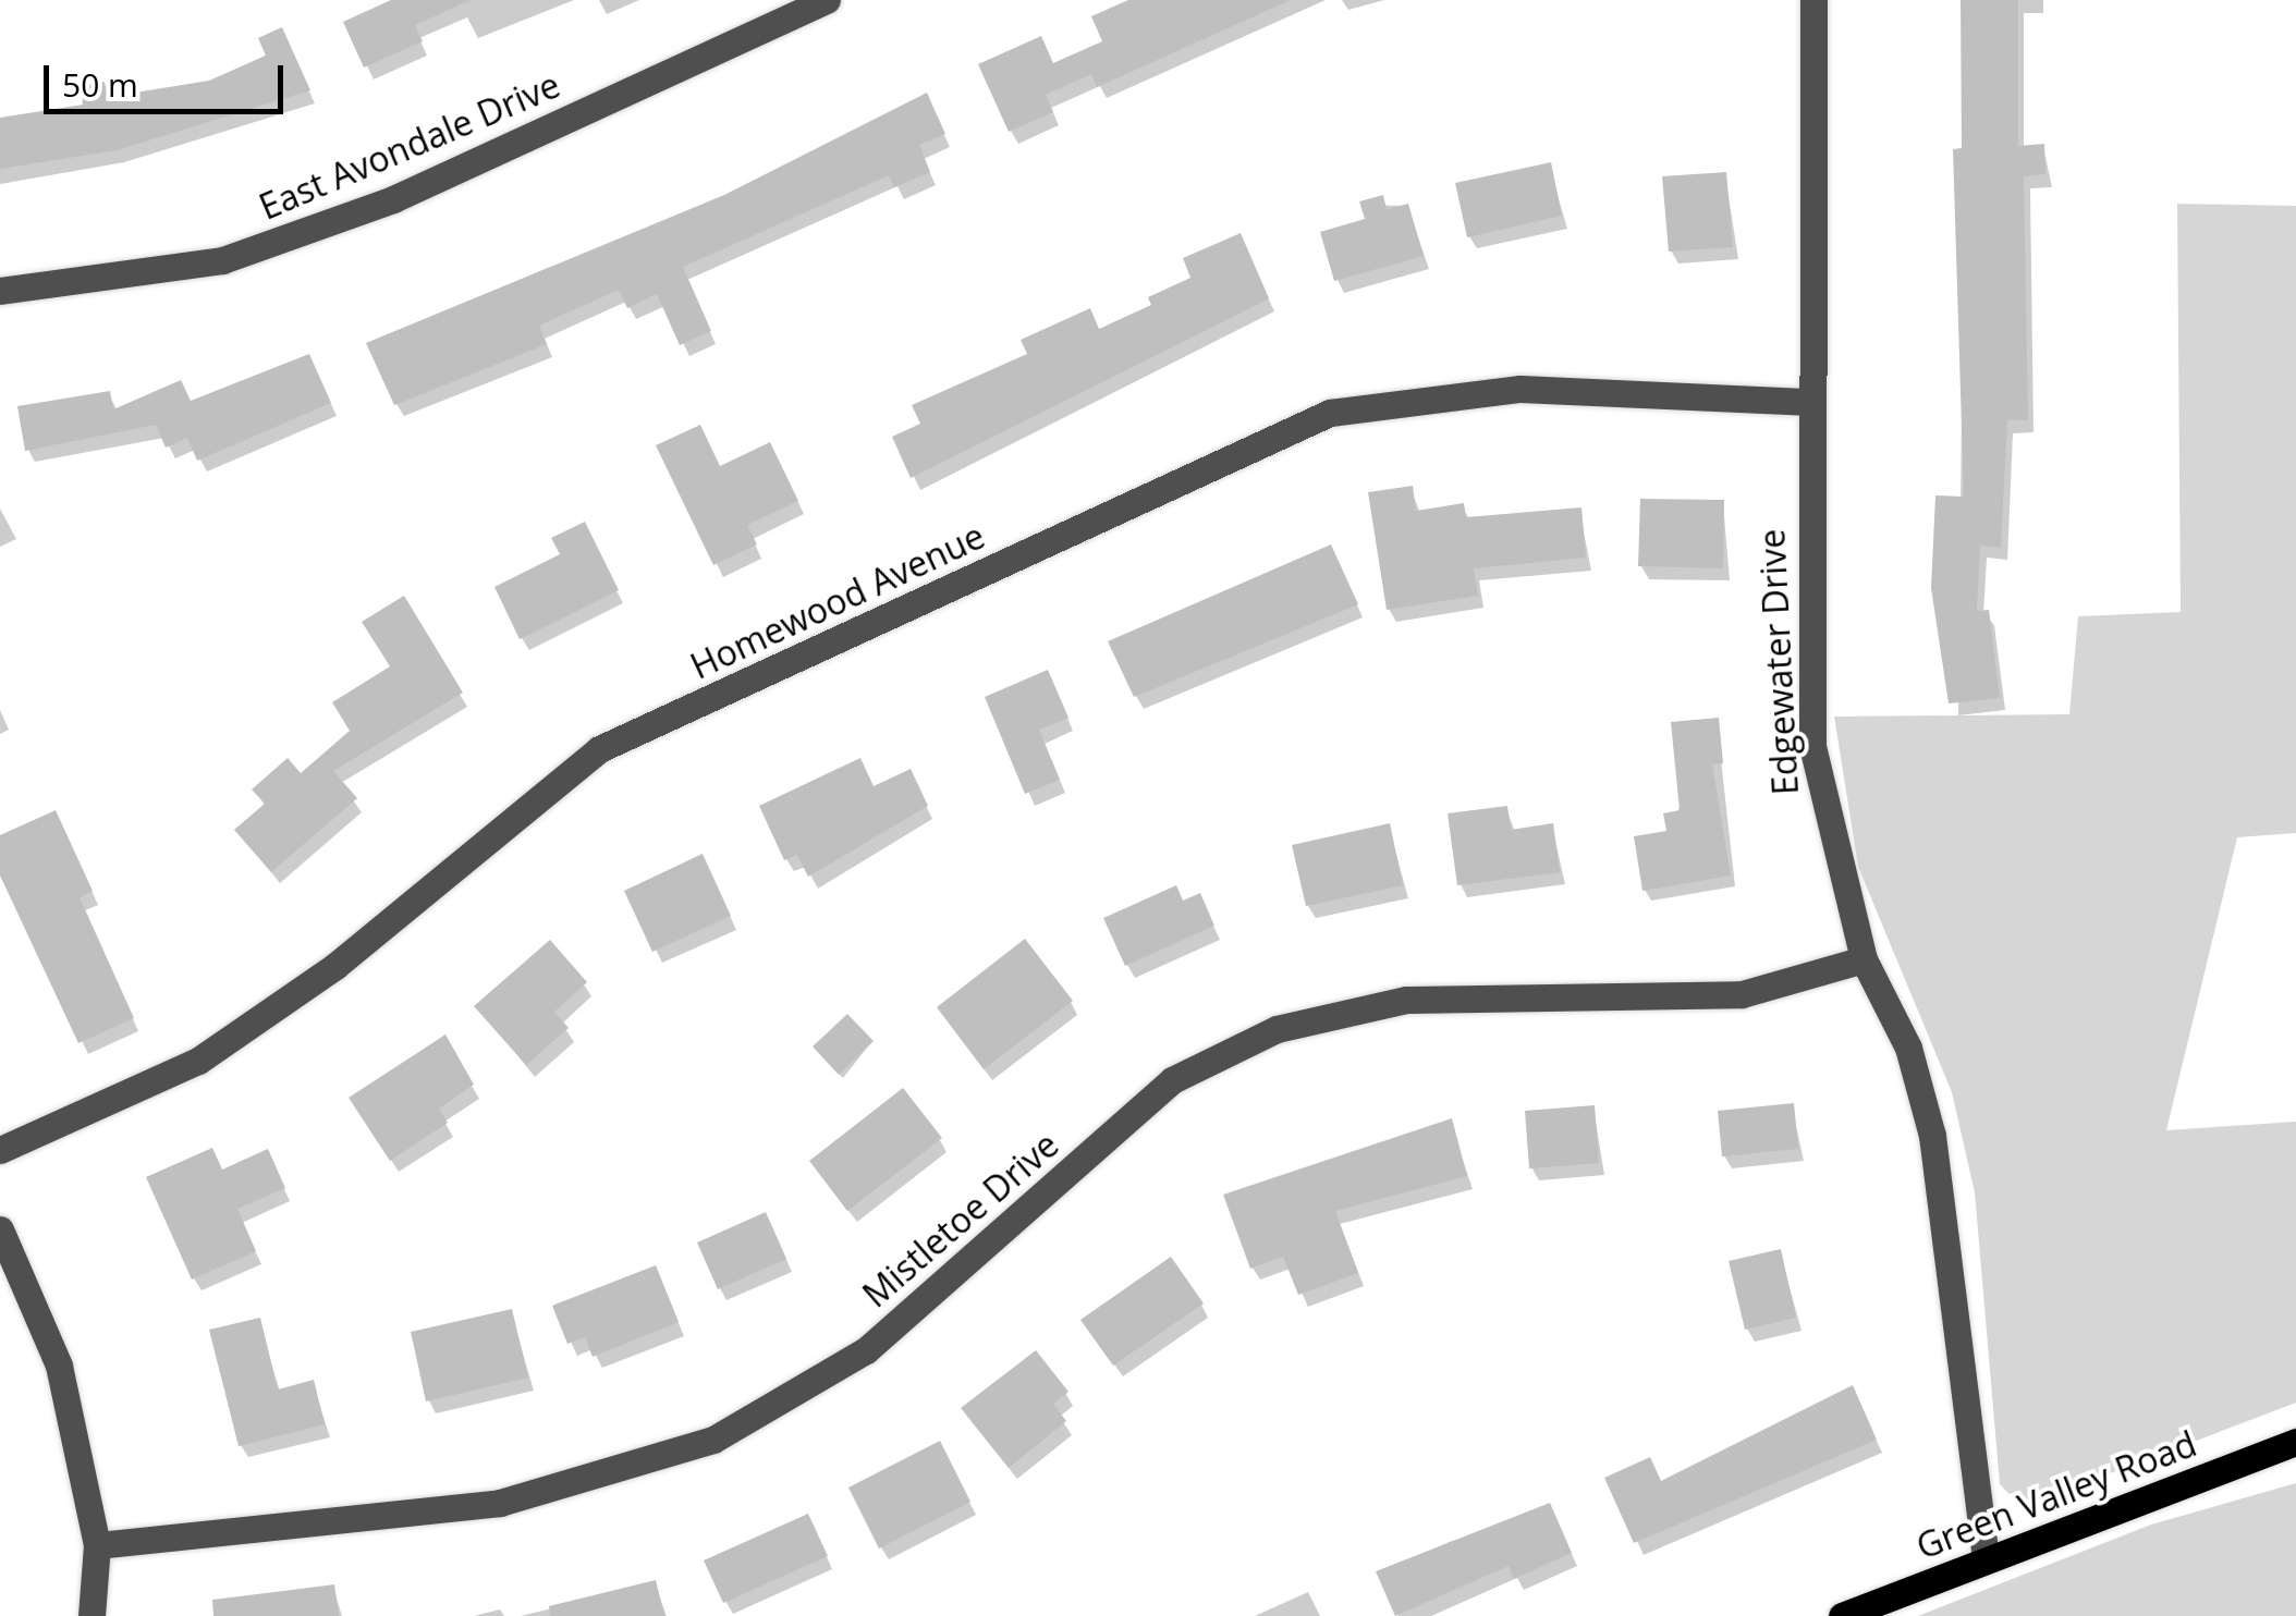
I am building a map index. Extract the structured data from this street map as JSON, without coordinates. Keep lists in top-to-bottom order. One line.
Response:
{"streets":{"main road":["Green Valley Road"],"street":["East Avondale Drive","Homewood Avenue","Edgewater Drive","Mistletoe Drive"]},"crossings":[["Homewood Avenue","Edgewater Drive"],["Edgewater Drive","Mistletoe Drive"],["Edgewater Drive","Green Valley Road"]],"scale_bar":"50 m"}
